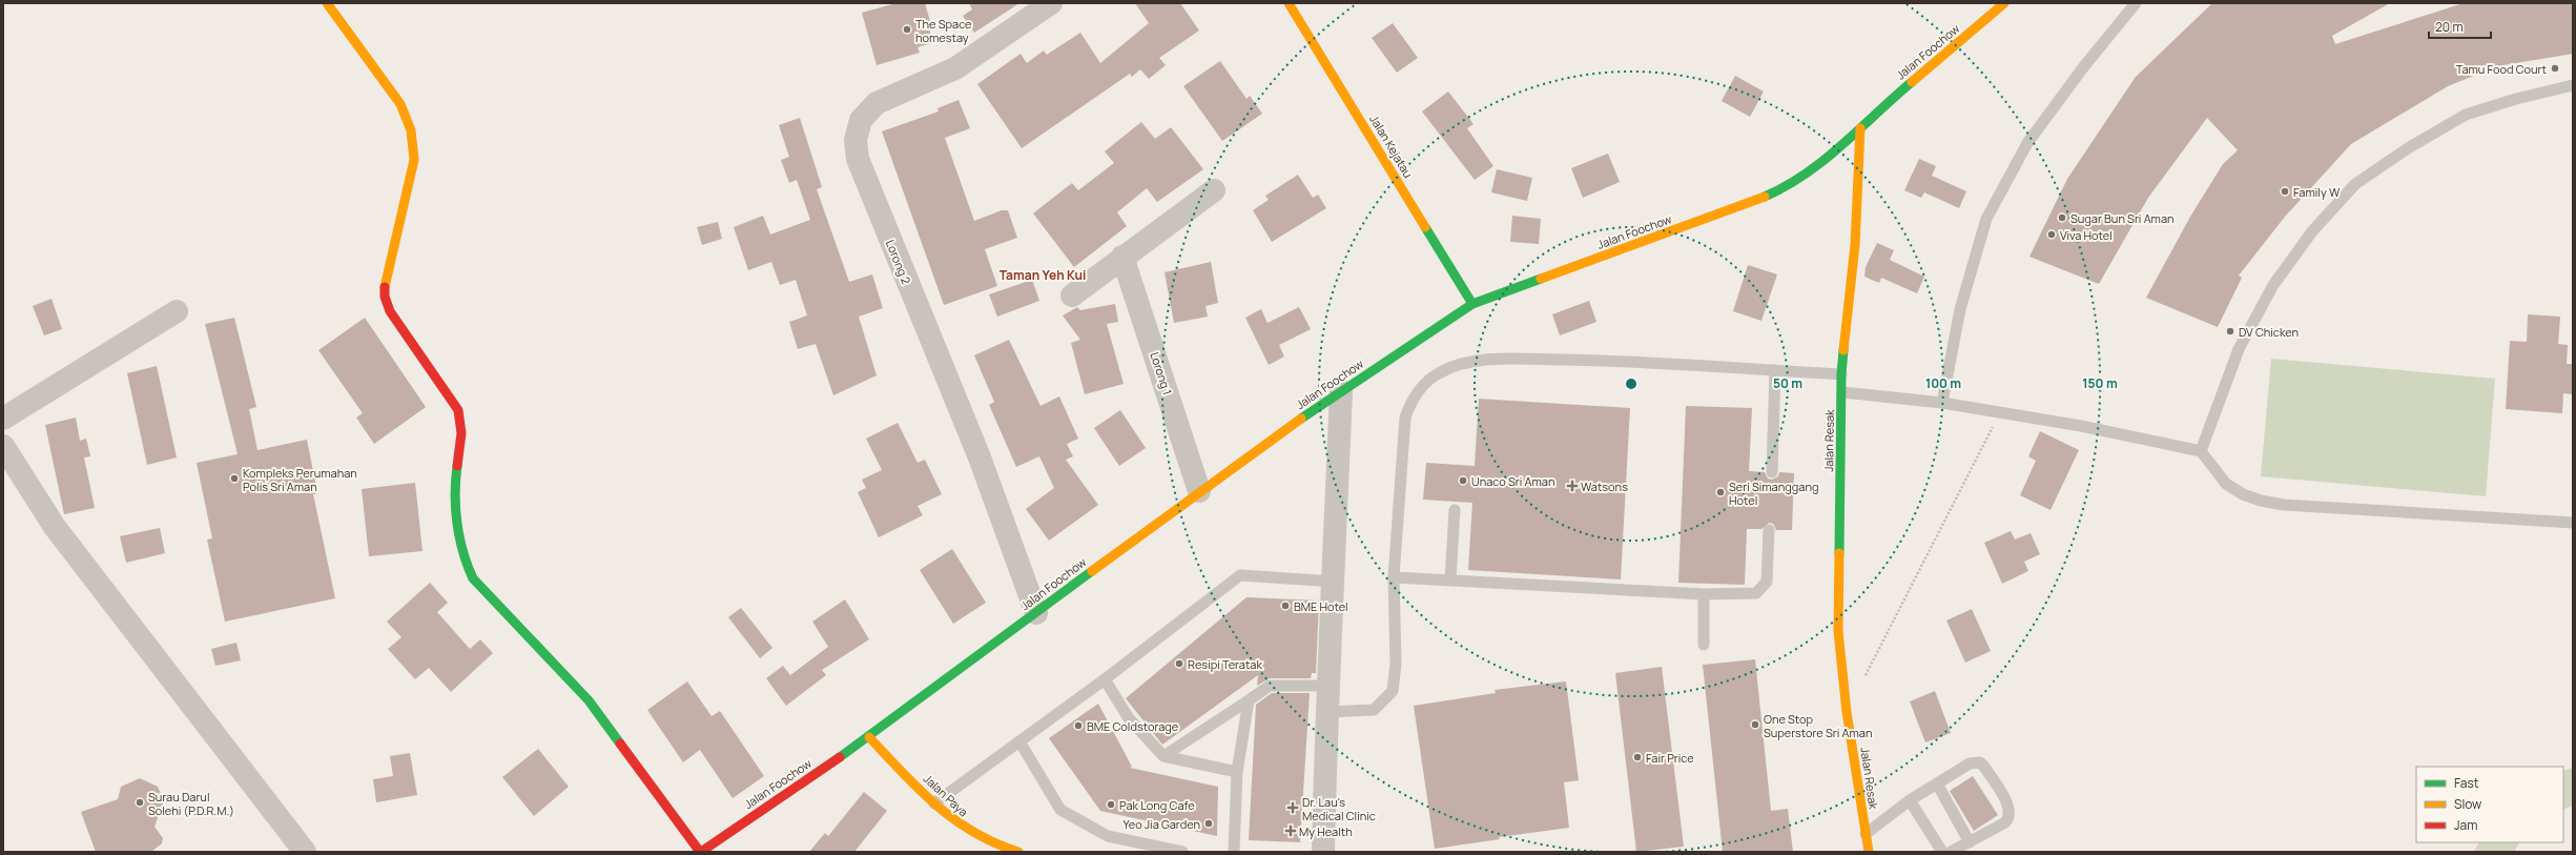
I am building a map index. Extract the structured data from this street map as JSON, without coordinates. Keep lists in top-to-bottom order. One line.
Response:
{"streets":{"street":["Jalan Foochow","Jalan Kejatau","Lorong 2","Lorong 1","Jalan Resak","Jalan Paya"]},"crossings":[["Jalan Foochow","Jalan Kejatau"],["Jalan Foochow","Lorong 2"],["Jalan Foochow","Lorong 1"],["Jalan Foochow","Jalan Resak"],["Jalan Foochow","Jalan Paya"]],"districts":["Taman Yeh Kui"],"places":{"other":["The Space homestay","Tamu Food Court","Family W","Sugar Bun Sri Aman","Viva Hotel","DV Chicken","Kompleks Perumahan Polis Sri Aman","Unaco Sri Aman","Seri Simanggang Hotel","BME Hotel","Resipi Teratak","One Stop Superstore Sri Aman","BME Coldstorage","Fair Price","Surau Darul Solehi (P.D.R.M.)","Pak Long Cafe","Yeo Jia Garden"],"health":["Watsons","Dr. Lau's Medical Clinic","My Health"]},"legend":["Fast","Slow","Jam"],"scale_bar":"20 m","rings":["50 m","100 m","150 m"]}
